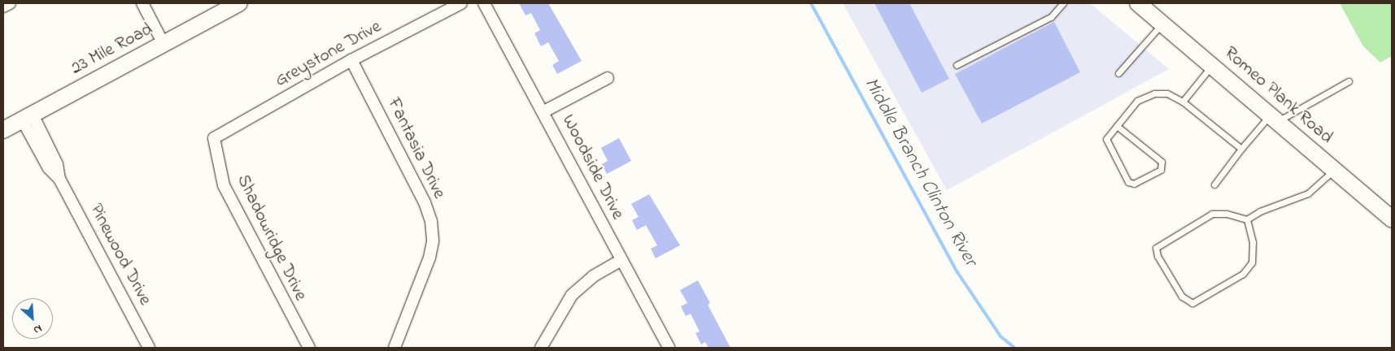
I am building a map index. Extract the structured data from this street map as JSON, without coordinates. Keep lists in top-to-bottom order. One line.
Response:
{"streets":{"main road":["23 Mile Road","Romeo Plank Road"],"street":["Greystone Drive","Fantasia Drive","Woodside Drive","Shadowridge Drive","Pinewood Drive"]},"crossings":[["23 Mile Road","Pinewood Drive"],["Greystone Drive","Fantasia Drive"],["Greystone Drive","Shadowridge Drive"]],"water":["Middle Branch Clinton River"],"north":"bottom right"}
